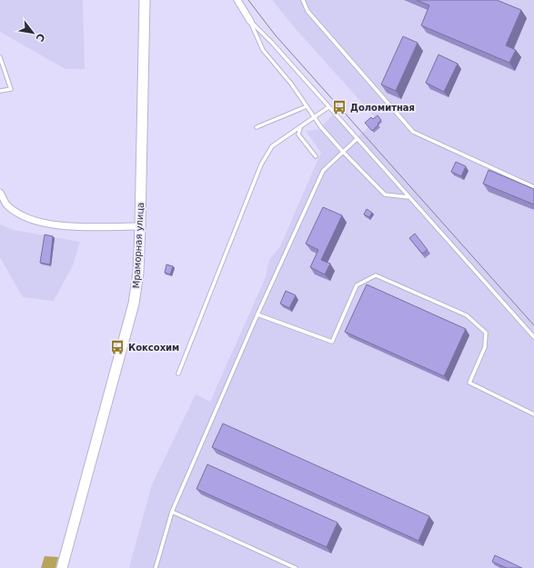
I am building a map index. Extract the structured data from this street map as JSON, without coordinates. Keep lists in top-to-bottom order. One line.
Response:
{"streets":{"main road":["Мраморная улица"]},"places":{"bus stop":["Доломитная","Коксохим"]},"north":"bottom right"}
